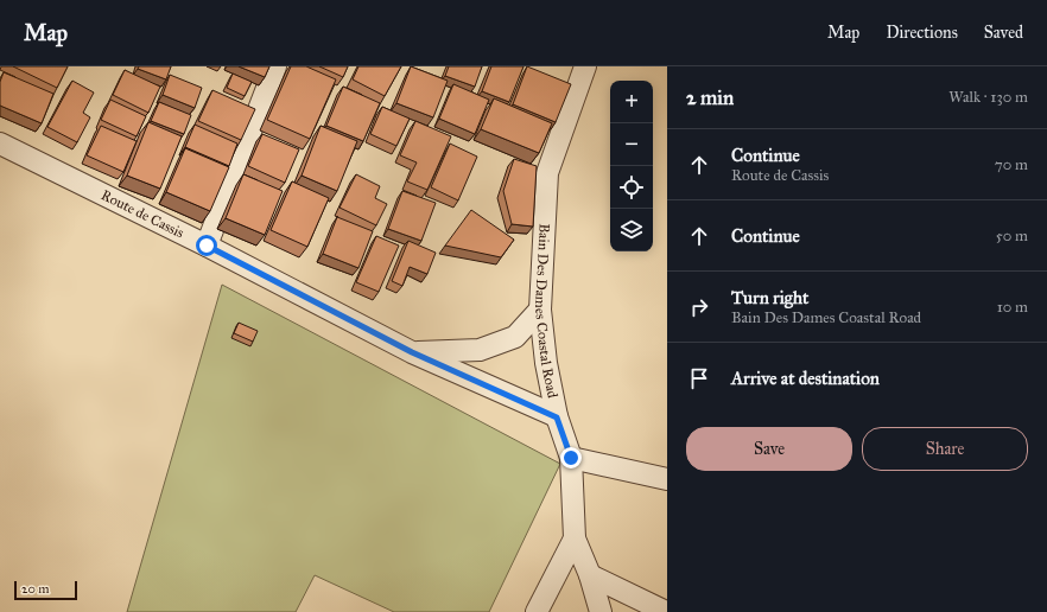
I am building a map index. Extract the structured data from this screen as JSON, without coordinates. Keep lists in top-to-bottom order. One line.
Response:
{"streets":{"street":["Route de Cassis","Bain Des Dames Coastal Road"]},"crossings":[["Route de Cassis","Bain Des Dames Coastal Road"]],"scale_bar":"20 m","page":{"header":"Map","nav":["Map","Directions","Saved"],"heading":["2 min","Walk · 130 m"],"map_buttons":["+","−"],"list":[["Continue","Route de Cassis","70 m"],["Continue","50 m"],["Turn right","Bain Des Dames Coastal Road","10 m"],"Arrive at destination"],"buttons":["Save","Share"],"scale":"20 m"}}
